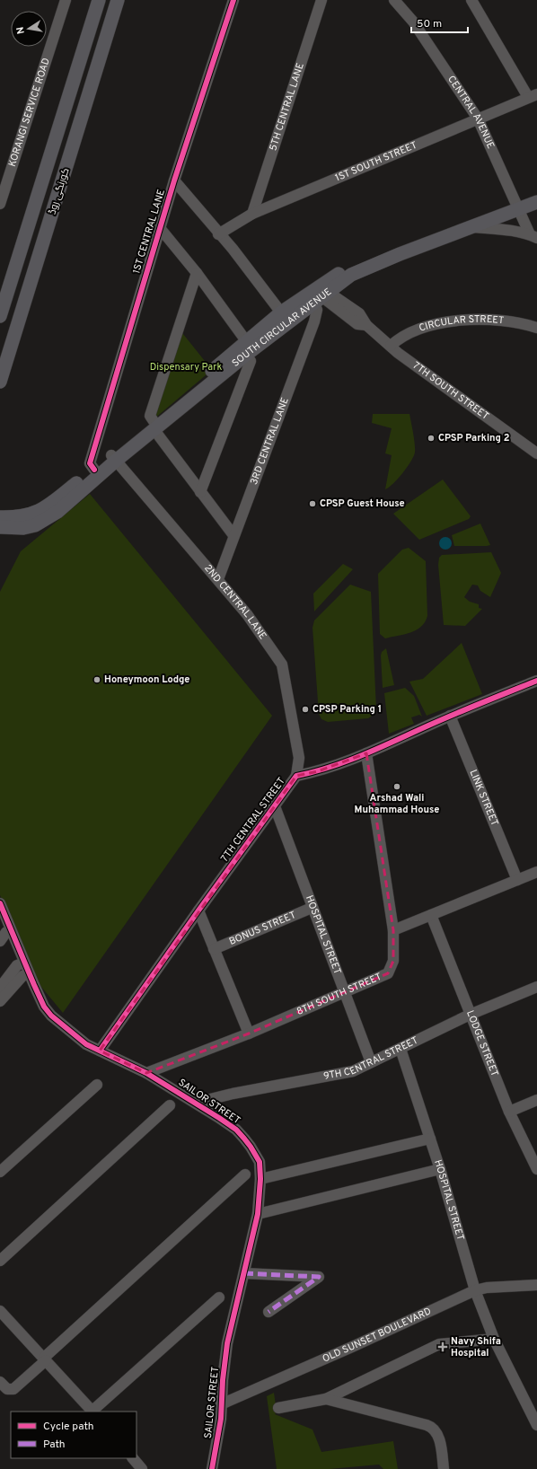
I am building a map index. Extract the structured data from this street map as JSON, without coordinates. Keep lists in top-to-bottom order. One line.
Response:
{"streets":{"main road":["کورنگی روڈ","SOUTH CIRCULAR AVENUE"],"street":["5TH CENTRAL LANE","KORANGI SERVICE ROAD","CENTRAL AVENUE","1ST SOUTH STREET","1ST CENTRAL LANE","CIRCULAR STREET","7TH SOUTH STREET","3RD CENTRAL LANE","2ND CENTRAL LANE","LINK STREET","7TH CENTRAL STREET","BONUS STREET","HOSPITAL STREET","8TH SOUTH STREET","LODGE STREET","9TH CENTRAL STREET","SAILOR STREET","OLD SUNSET BOULEVARD"]},"crossings":[["5TH CENTRAL LANE","1ST SOUTH STREET"],["CENTRAL AVENUE","1ST SOUTH STREET"],["CENTRAL AVENUE","SOUTH CIRCULAR AVENUE"],["1ST CENTRAL LANE","SOUTH CIRCULAR AVENUE"],["CIRCULAR STREET","7TH SOUTH STREET"],["SOUTH CIRCULAR AVENUE","7TH SOUTH STREET"],["SOUTH CIRCULAR AVENUE","3RD CENTRAL LANE"],["SOUTH CIRCULAR AVENUE","2ND CENTRAL LANE"],["7TH SOUTH STREET","3RD CENTRAL LANE"],["3RD CENTRAL LANE","2ND CENTRAL LANE"],["2ND CENTRAL LANE","7TH CENTRAL STREET"],["LINK STREET","7TH CENTRAL STREET"],["7TH CENTRAL STREET","HOSPITAL STREET"],["7TH CENTRAL STREET","SAILOR STREET"],["BONUS STREET","HOSPITAL STREET"],["HOSPITAL STREET","8TH SOUTH STREET"],["HOSPITAL STREET","9TH CENTRAL STREET"],["HOSPITAL STREET","OLD SUNSET BOULEVARD"],["8TH SOUTH STREET","SAILOR STREET"],["LODGE STREET","9TH CENTRAL STREET"],["9TH CENTRAL STREET","SAILOR STREET"],["SAILOR STREET","OLD SUNSET BOULEVARD"]],"parks":["Dispensary Park"],"places":{"other":["CPSP Parking 2","CPSP Guest House","Honeymoon Lodge","CPSP Parking 1","Arshad Wali Muhammad House"],"health":["Navy Shifa Hospital"]},"legend":["Cycle path","Path"],"scale_bar":"50 m","north":"left"}
